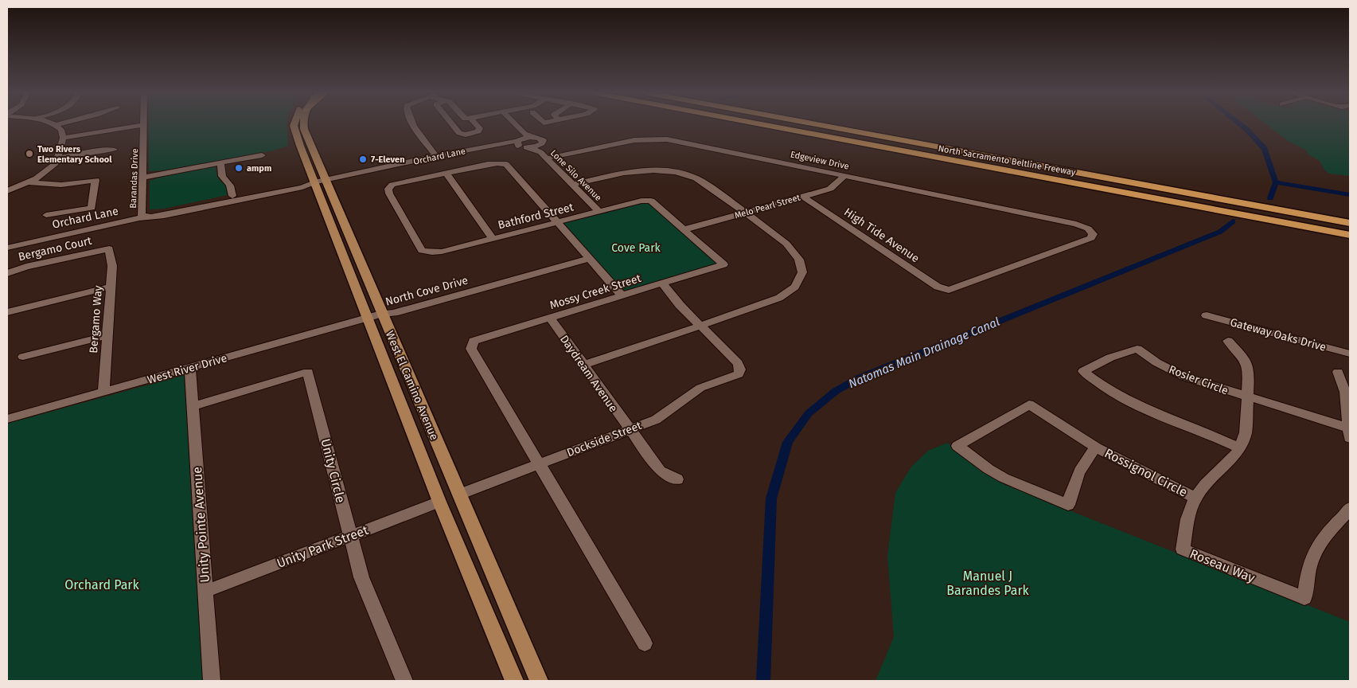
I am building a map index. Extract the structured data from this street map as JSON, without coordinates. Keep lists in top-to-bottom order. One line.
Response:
{"streets":{"highway":["North Sacramento Beltline Freeway"],"main road":["West El Camino Avenue"],"street":["Orchard Lane","Edgeview Drive","Lone Silo Avenue","Barandas Drive","Melo Pearl Street","Bathford Street","High Tide Avenue","Bergamo Court","North Cove Drive","Mossy Creek Street","Bergamo Way","Gateway Oaks Drive","West River Drive","Daydream Avenue","Rosier Circle","Dockside Street","Unity Circle","Rossignol Circle","Unity Pointe Avenue","Unity Park Street","Roseau Way"]},"crossings":[["Orchard Lane","Lone Silo Avenue"],["Orchard Lane","Barandas Drive"],["Orchard Lane","West El Camino Avenue"],["Edgeview Drive","Lone Silo Avenue"],["Edgeview Drive","Melo Pearl Street"],["Edgeview Drive","High Tide Avenue"],["Lone Silo Avenue","Bathford Street"],["Melo Pearl Street","Bathford Street"],["Melo Pearl Street","High Tide Avenue"],["Melo Pearl Street","Mossy Creek Street"],["Bathford Street","Mossy Creek Street"],["Bergamo Court","Bergamo Way"],["North Cove Drive","West River Drive"],["North Cove Drive","West El Camino Avenue"],["Mossy Creek Street","Daydream Avenue"],["Mossy Creek Street","Dockside Street"],["Bergamo Way","West River Drive"],["West River Drive","West El Camino Avenue"],["West River Drive","Unity Pointe Avenue"],["Daydream Avenue","Dockside Street"],["Rosier Circle","Roseau Way"],["West El Camino Avenue","Dockside Street"],["West El Camino Avenue","Unity Park Street"],["Unity Circle","Unity Pointe Avenue"],["Unity Circle","Unity Park Street"],["Rossignol Circle","Roseau Way"],["Unity Pointe Avenue","Unity Park Street"]],"water":["Natomas Main Drainage Canal"],"parks":["Cove Park","Manuel J Barandes Park","Orchard Park"],"places":["Two Rivers Elementary School","7-Eleven","ampm"]}
